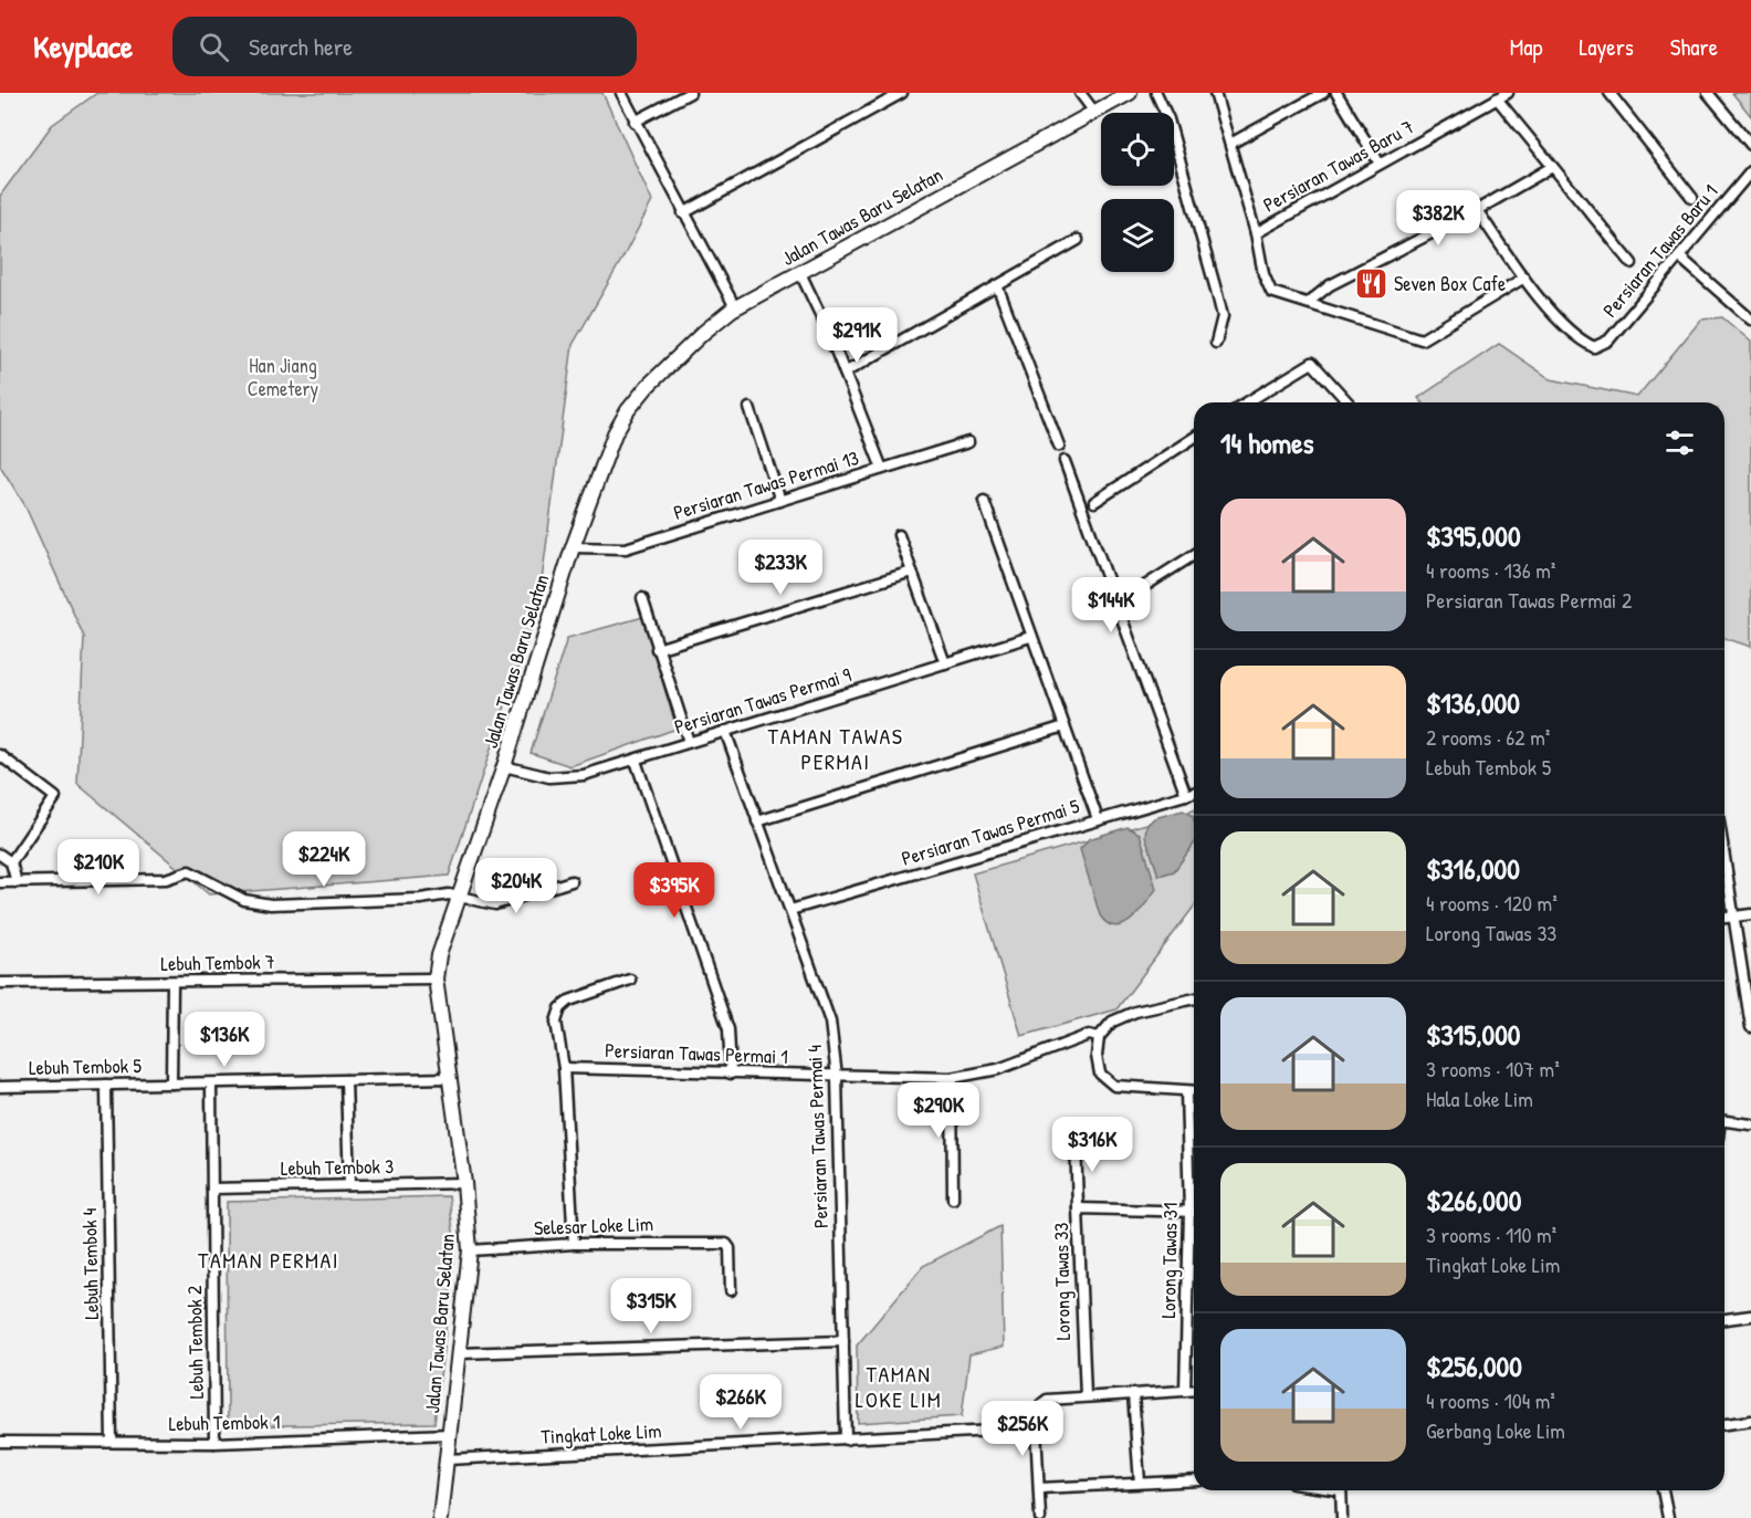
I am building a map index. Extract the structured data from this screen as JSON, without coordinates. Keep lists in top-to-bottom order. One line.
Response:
{"streets":{"street":["Persiaran Tawas Baru 7","Jalan Tawas Baru Selatan","Persiaran Tawas Baru 1","Persiaran Tawas Permai 13","Persiaran Tawas Permai 9","Persiaran Tawas Permai 5","Lebuh Tembok 7","Persiaran Tawas Permai 1","Lebuh Tembok 5","Persiaran Tawas Permai 4","Lebuh Tembok 3","Selesar Loke Lim","Lorong Tawas 31","Lebuh Tembok 4","Lorong Tawas 33","Lebuh Tembok 2","Lebuh Tembok 1","Tingkat Loke Lim"]},"crossings":[["Jalan Tawas Baru Selatan","Persiaran Tawas Permai 13"],["Jalan Tawas Baru Selatan","Persiaran Tawas Permai 9"],["Jalan Tawas Baru Selatan","Lebuh Tembok 7"],["Jalan Tawas Baru Selatan","Lebuh Tembok 5"],["Jalan Tawas Baru Selatan","Lebuh Tembok 3"],["Jalan Tawas Baru Selatan","Selesar Loke Lim"],["Jalan Tawas Baru Selatan","Lebuh Tembok 1"],["Jalan Tawas Baru Selatan","Tingkat Loke Lim"],["Persiaran Tawas Permai 9","Persiaran Tawas Permai 4"],["Persiaran Tawas Permai 5","Persiaran Tawas Permai 4"],["Persiaran Tawas Permai 1","Persiaran Tawas Permai 4"],["Lebuh Tembok 5","Lebuh Tembok 4"],["Lebuh Tembok 5","Lebuh Tembok 2"],["Persiaran Tawas Permai 4","Tingkat Loke Lim"],["Lebuh Tembok 3","Lebuh Tembok 2"],["Lorong Tawas 31","Lorong Tawas 33"],["Lebuh Tembok 4","Lebuh Tembok 1"],["Lebuh Tembok 2","Lebuh Tembok 1"]],"districts":["TAMAN TAWAS PERMAI","TAMAN PERMAI","TAMAN LOKE LIM"],"parks":["Han Jiang Cemetery"],"places":{"restaurant":["Seven Box Cafe"]},"page":{"header":"Keyplace","search":"Search here","nav":["Map","Layers","Share"],"price":["$382K","$291K","$233K","$144K","$224K","$210K","$204K","$395K","$136K","$290K","$316K","$315K","$266K","$256K"],"heading":"14 homes","list":[{"name":"$395,000","note":"4 rooms · 136 m² · Persiaran Tawas Permai 2"},{"name":"$136,000","note":"2 rooms · 62 m² · Lebuh Tembok 5"},{"name":"$316,000","note":"4 rooms · 120 m² · Lorong Tawas 33"},{"name":"$315,000","note":"3 rooms · 107 m² · Hala Loke Lim"},{"name":"$266,000","note":"3 rooms · 110 m² · Tingkat Loke Lim"},{"name":"$256,000","note":"4 rooms · 104 m² · Gerbang Loke Lim"}]}}
